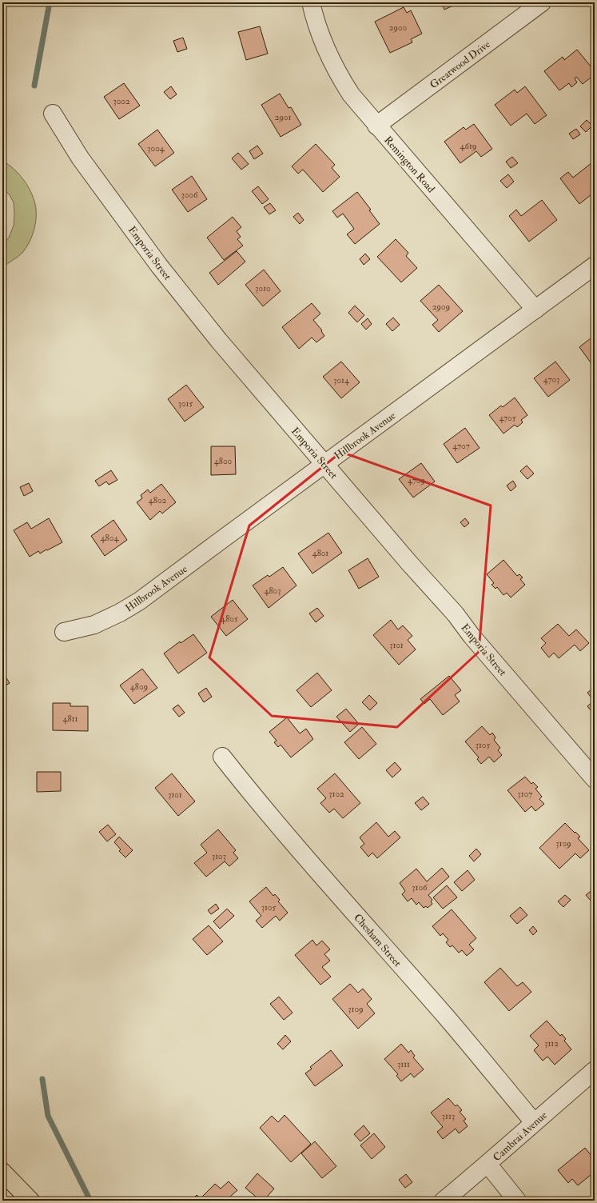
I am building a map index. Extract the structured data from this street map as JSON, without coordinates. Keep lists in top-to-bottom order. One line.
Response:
{"streets":{"street":["Greatwood Drive","Remington Road","Emporia Street","Hillbrook Avenue","Chesham Street","Cambrai Avenue"]},"crossings":[["Greatwood Drive","Remington Road"],["Remington Road","Hillbrook Avenue"],["Emporia Street","Hillbrook Avenue"],["Chesham Street","Cambrai Avenue"]],"house_numbers":["2900","3002","2901","4619","3004","3006","3010","2909","4703","3014","3015","4705","4707","4800","4709","4802","4804","4801","4803","4805","3101","4809","4811","3105","3102","3107","3101","3109","3103","3106","3105","3109","3112","3111","3113"]}
